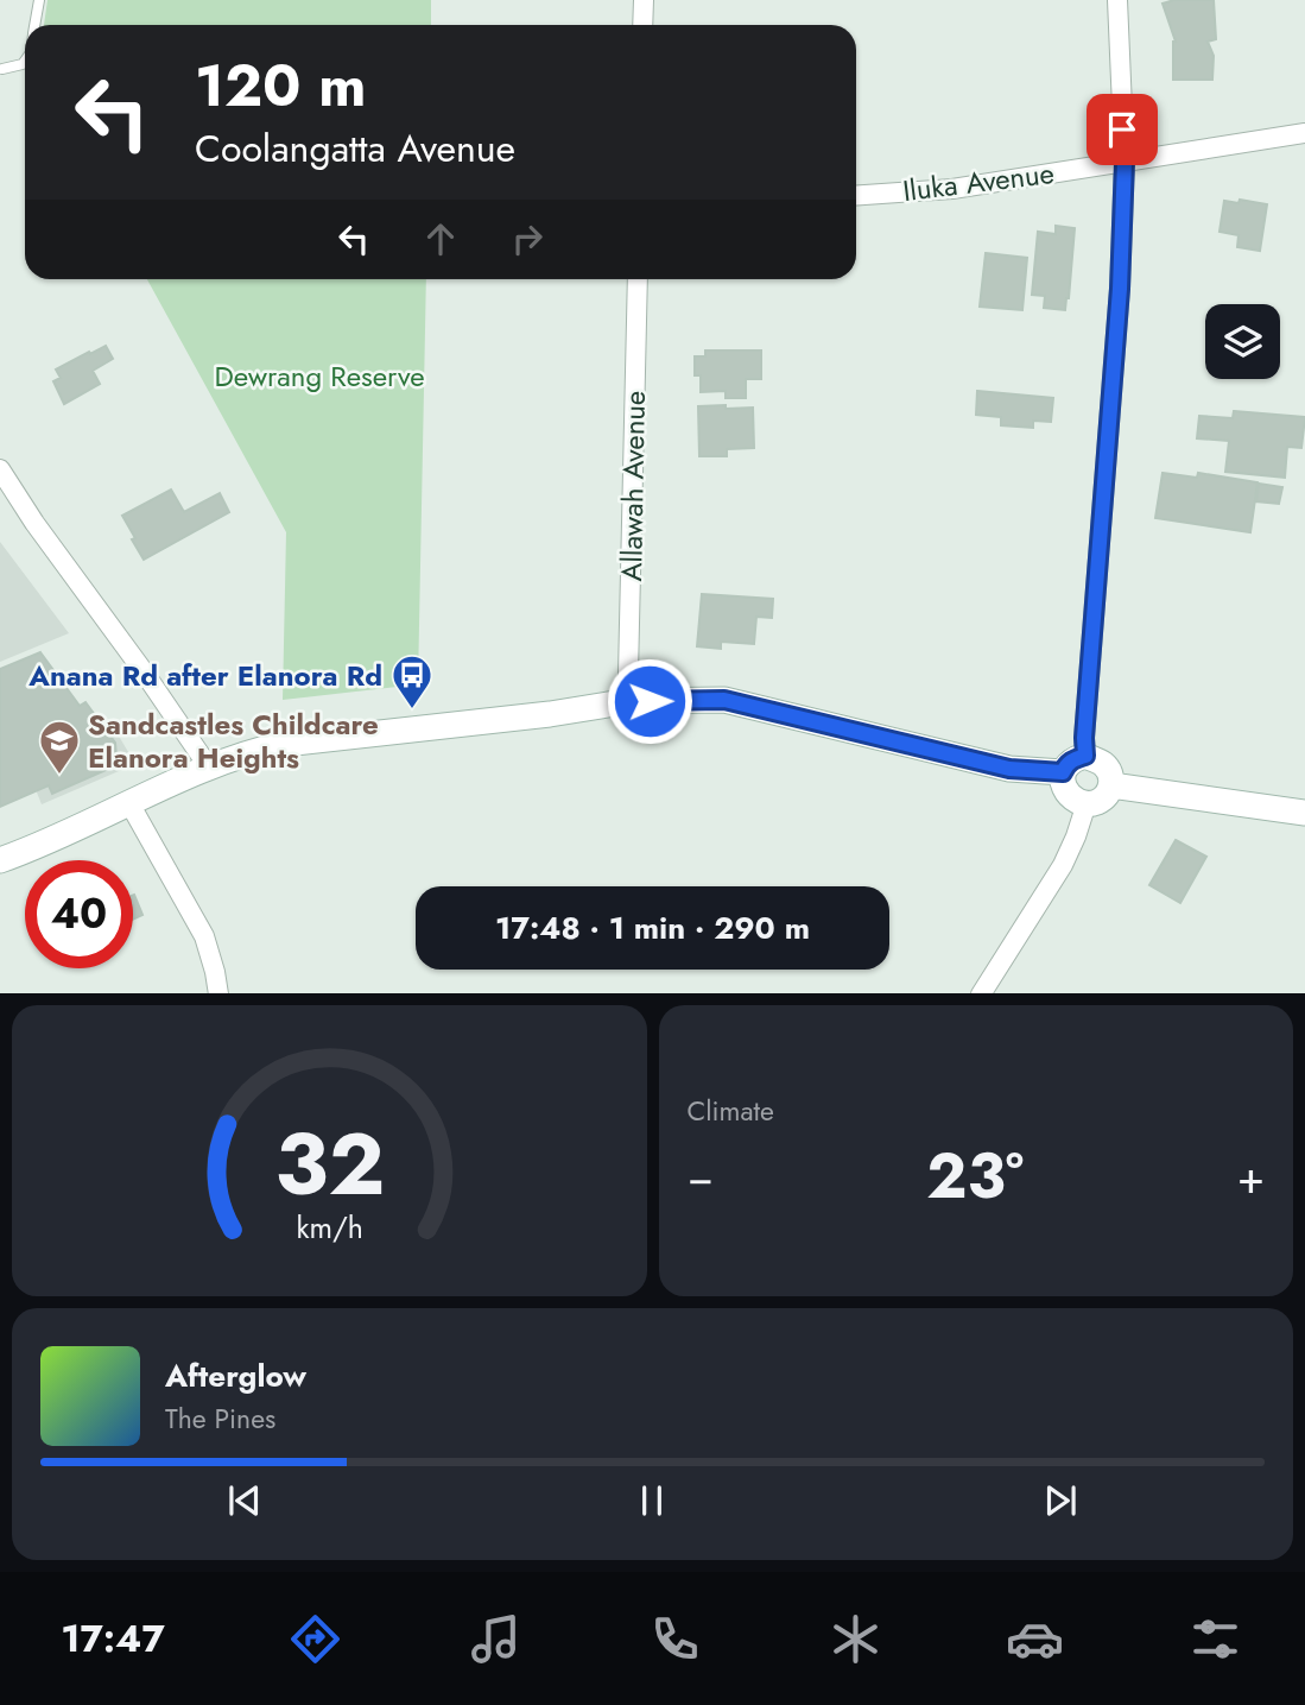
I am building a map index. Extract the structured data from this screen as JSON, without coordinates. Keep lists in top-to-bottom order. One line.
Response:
{"streets":{"street":["Iluka Avenue","Allawah Avenue"]},"parks":["Dewrang Reserve"],"places":{"bus stop":["Anana Rd after Elanora Rd"],"school or university":["Sandcastles Childcare Elanora Heights"]},"page":{"turn":["120 m","Coolangatta Avenue"],"limit":"40","trip":"17:48 · 1 min · 290 m","tile":"Climate","heat":["−","23°","+"],"song":["Afterglow","The Pines"],"tabs":"17:47","gauge":["32","km/h"]}}
